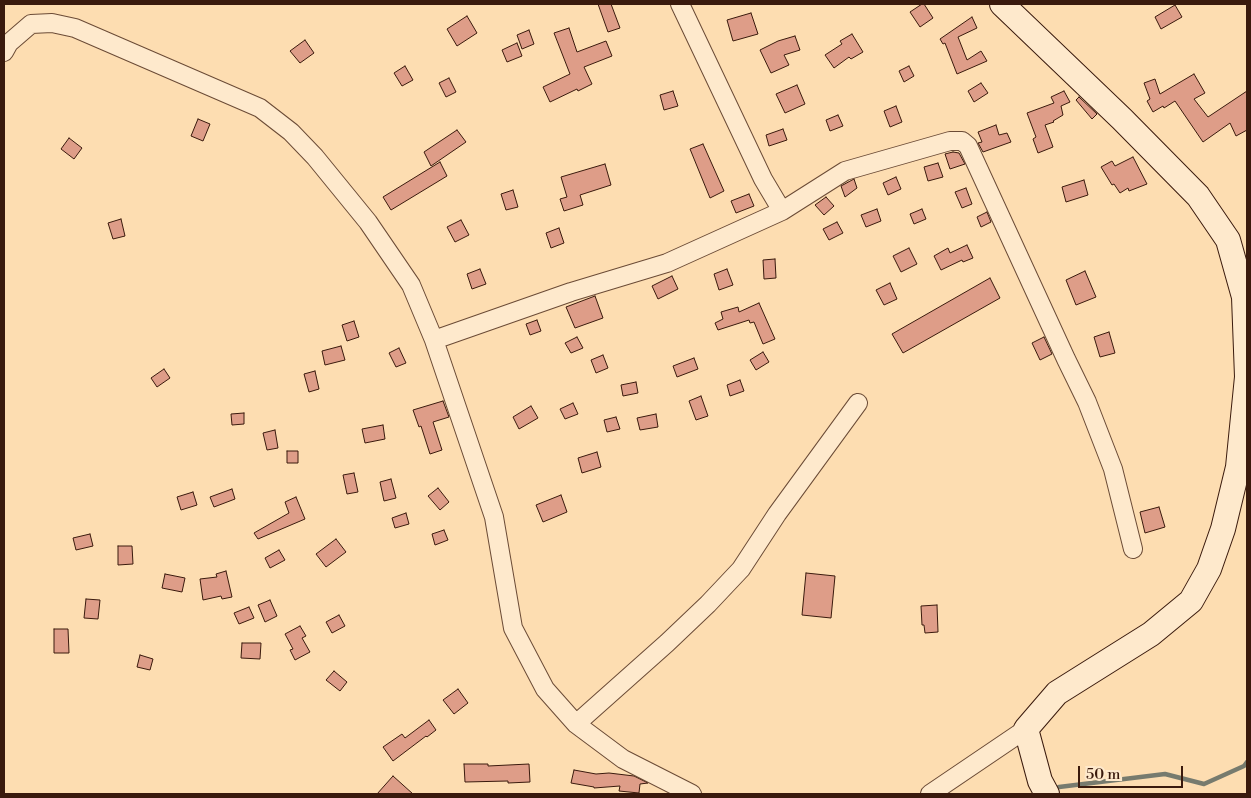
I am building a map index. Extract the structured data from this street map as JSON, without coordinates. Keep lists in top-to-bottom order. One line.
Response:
{"scale_bar":"50 m"}
